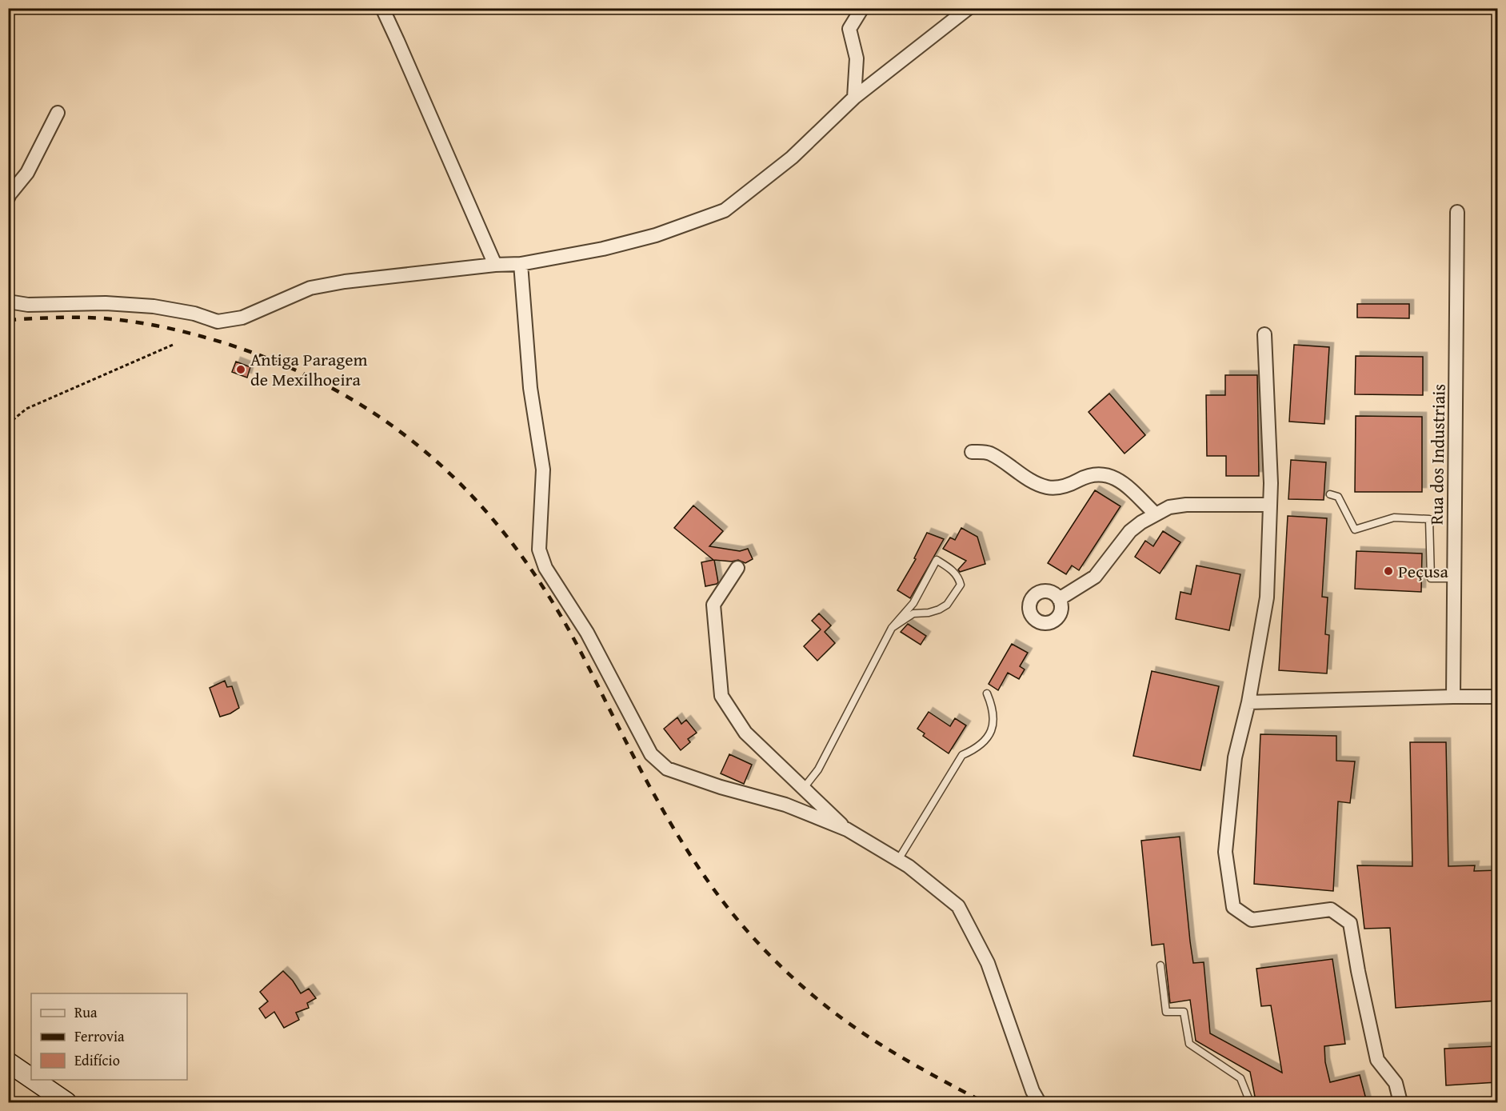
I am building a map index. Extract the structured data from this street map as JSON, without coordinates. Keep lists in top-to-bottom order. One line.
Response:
{"streets":{"street":["Rua dos Industriais"]},"places":["Antiga Paragem de Mexilhoeira","Peçusa"],"legend":["Rua","Ferrovia","Edifício"]}
